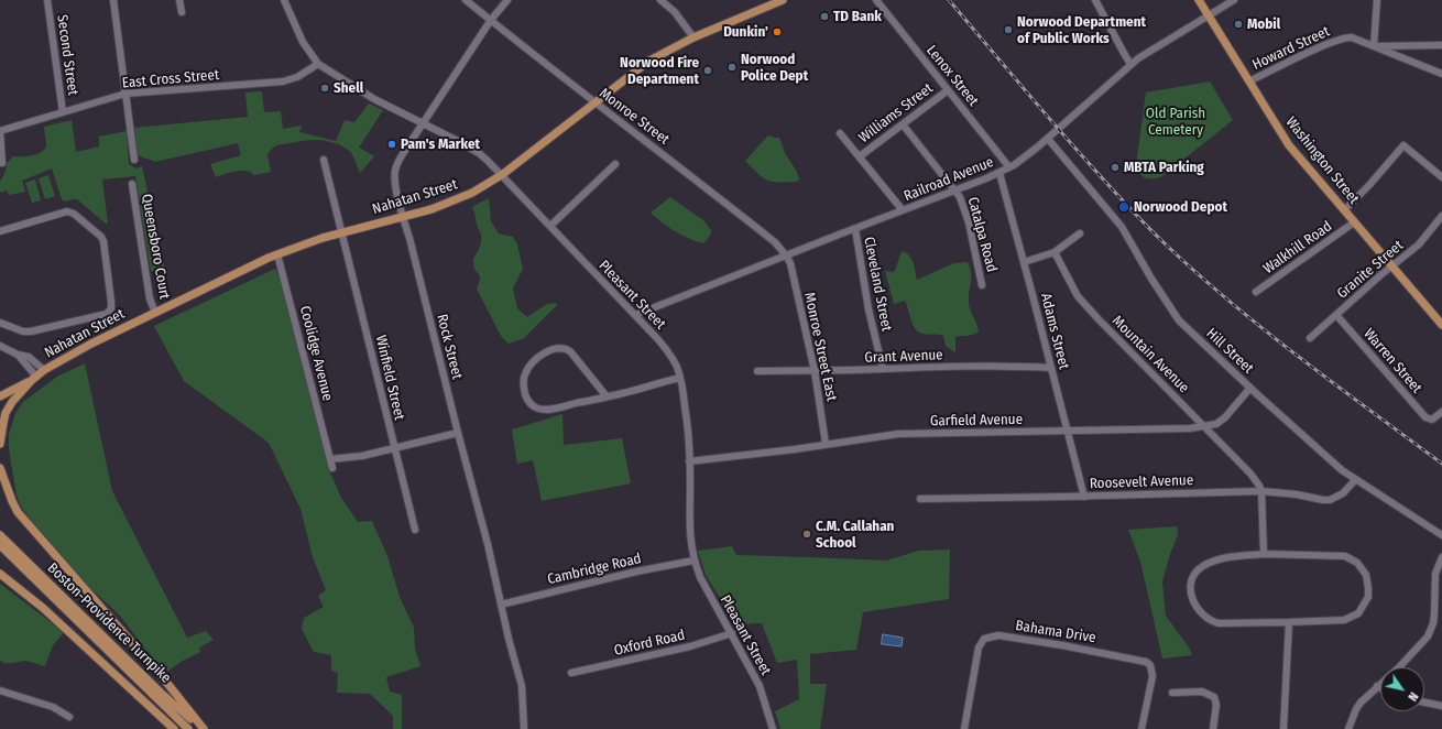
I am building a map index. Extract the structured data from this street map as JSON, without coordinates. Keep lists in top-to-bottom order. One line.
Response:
{"streets":{"main road":["Washington Street","Nahatan Street","Boston-Providence Turnpike"],"street":["Howard Street","Second Street","Lenox Street","East Cross Street","Williams Street","Monroe Street","Railroad Avenue","Catalpa Road","Queensboro Court","Walkhill Road","Granite Street","Cleveland Street","Pleasant Street","Adams Street","Rock Street","Monroe Street East","Hill Street","Coolidge Avenue","Mountain Avenue","Grant Avenue","Warren Street","Winfield Street","Garfield Avenue","Roosevelt Avenue","Cambridge Road","Bahama Drive","Oxford Road"]},"crossings":[["Howard Street","Washington Street"],["Second Street","East Cross Street"],["Lenox Street","Williams Street"],["Lenox Street","Railroad Avenue"],["East Cross Street","Pleasant Street"],["Williams Street","Catalpa Road"],["Monroe Street","Railroad Avenue"],["Monroe Street","Nahatan Street"],["Monroe Street","Rock Street"],["Monroe Street","Monroe Street East"],["Washington Street","Railroad Avenue"],["Washington Street","Walkhill Road"],["Washington Street","Granite Street"],["Railroad Avenue","Catalpa Road"],["Railroad Avenue","Cleveland Street"],["Railroad Avenue","Pleasant Street"],["Railroad Avenue","Adams Street"],["Railroad Avenue","Monroe Street East"],["Railroad Avenue","Hill Street"],["Nahatan Street","Queensboro Court"],["Nahatan Street","Pleasant Street"],["Nahatan Street","Rock Street"],["Nahatan Street","Coolidge Avenue"],["Nahatan Street","Winfield Street"],["Granite Street","Warren Street"],["Cleveland Street","Grant Avenue"],["Pleasant Street","Rock Street"],["Pleasant Street","Garfield Avenue"],["Pleasant Street","Cambridge Road"],["Pleasant Street","Oxford Road"],["Adams Street","Grant Avenue"],["Adams Street","Garfield Avenue"],["Adams Street","Roosevelt Avenue"],["Rock Street","Cambridge Road"],["Monroe Street East","Grant Avenue"],["Monroe Street East","Garfield Avenue"],["Hill Street","Garfield Avenue"],["Hill Street","Roosevelt Avenue"],["Mountain Avenue","Garfield Avenue"],["Mountain Avenue","Roosevelt Avenue"]],"parks":["Old Parish Cemetery"],"places":["TD Bank","Mobil","Norwood Department of Public Works","Dunkin'","Norwood Police Dept","Norwood Fire Department","Shell","Pam's Market","MBTA Parking","Norwood Depot","C.M. Callahan School"],"north":"bottom right"}
